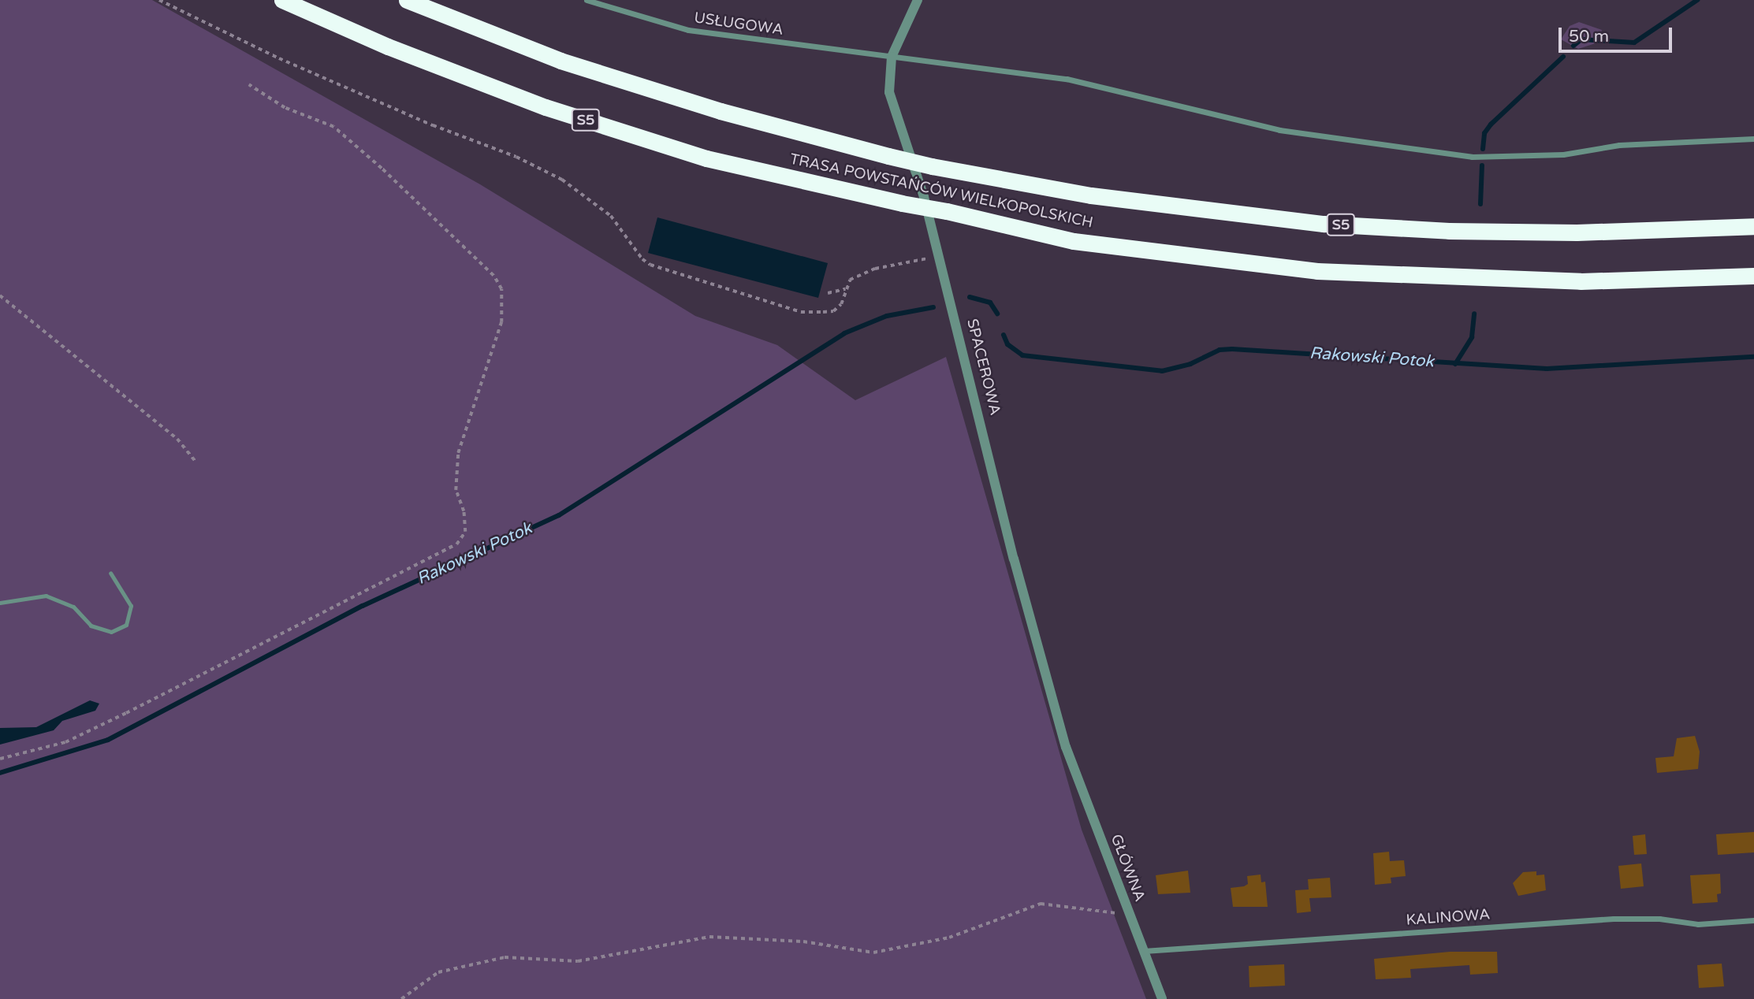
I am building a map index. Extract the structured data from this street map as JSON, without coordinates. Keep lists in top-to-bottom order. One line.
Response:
{"streets":{"highway":["S5","TRASA POWSTAŃCÓW WIELKOPOLSKICH"],"street":["USŁUGOWA","SPACEROWA","GŁÓWNA","KALINOWA"]},"crossings":[["USŁUGOWA","SPACEROWA"],["SPACEROWA","GŁÓWNA"],["GŁÓWNA","KALINOWA"]],"water":["Rakowski Potok"],"scale_bar":"50 m"}
